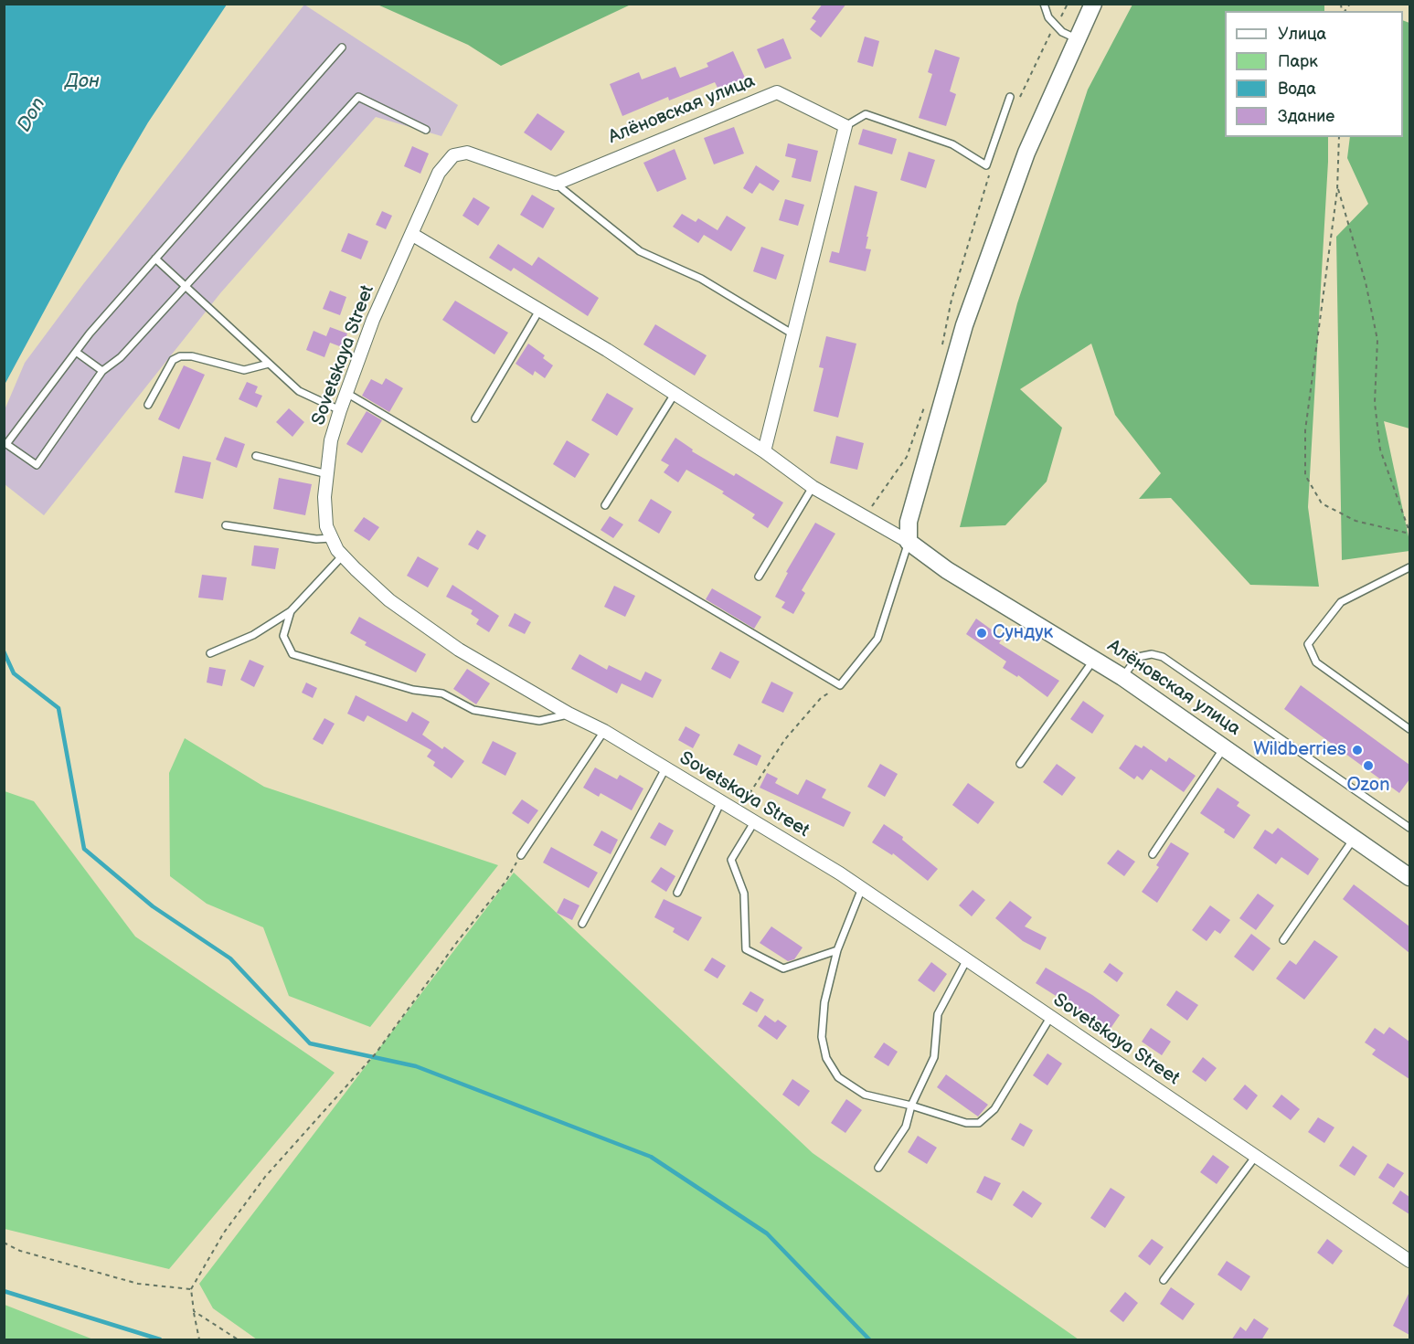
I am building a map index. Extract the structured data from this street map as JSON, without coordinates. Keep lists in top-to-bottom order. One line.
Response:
{"streets":{"street":["Алёновская улица","Sovetskaya Street"]},"water":["Дон","Don"],"places":["Сундук","Wildberries","Ozon"],"legend":["Улица","Парк","Вода","Здание"]}
